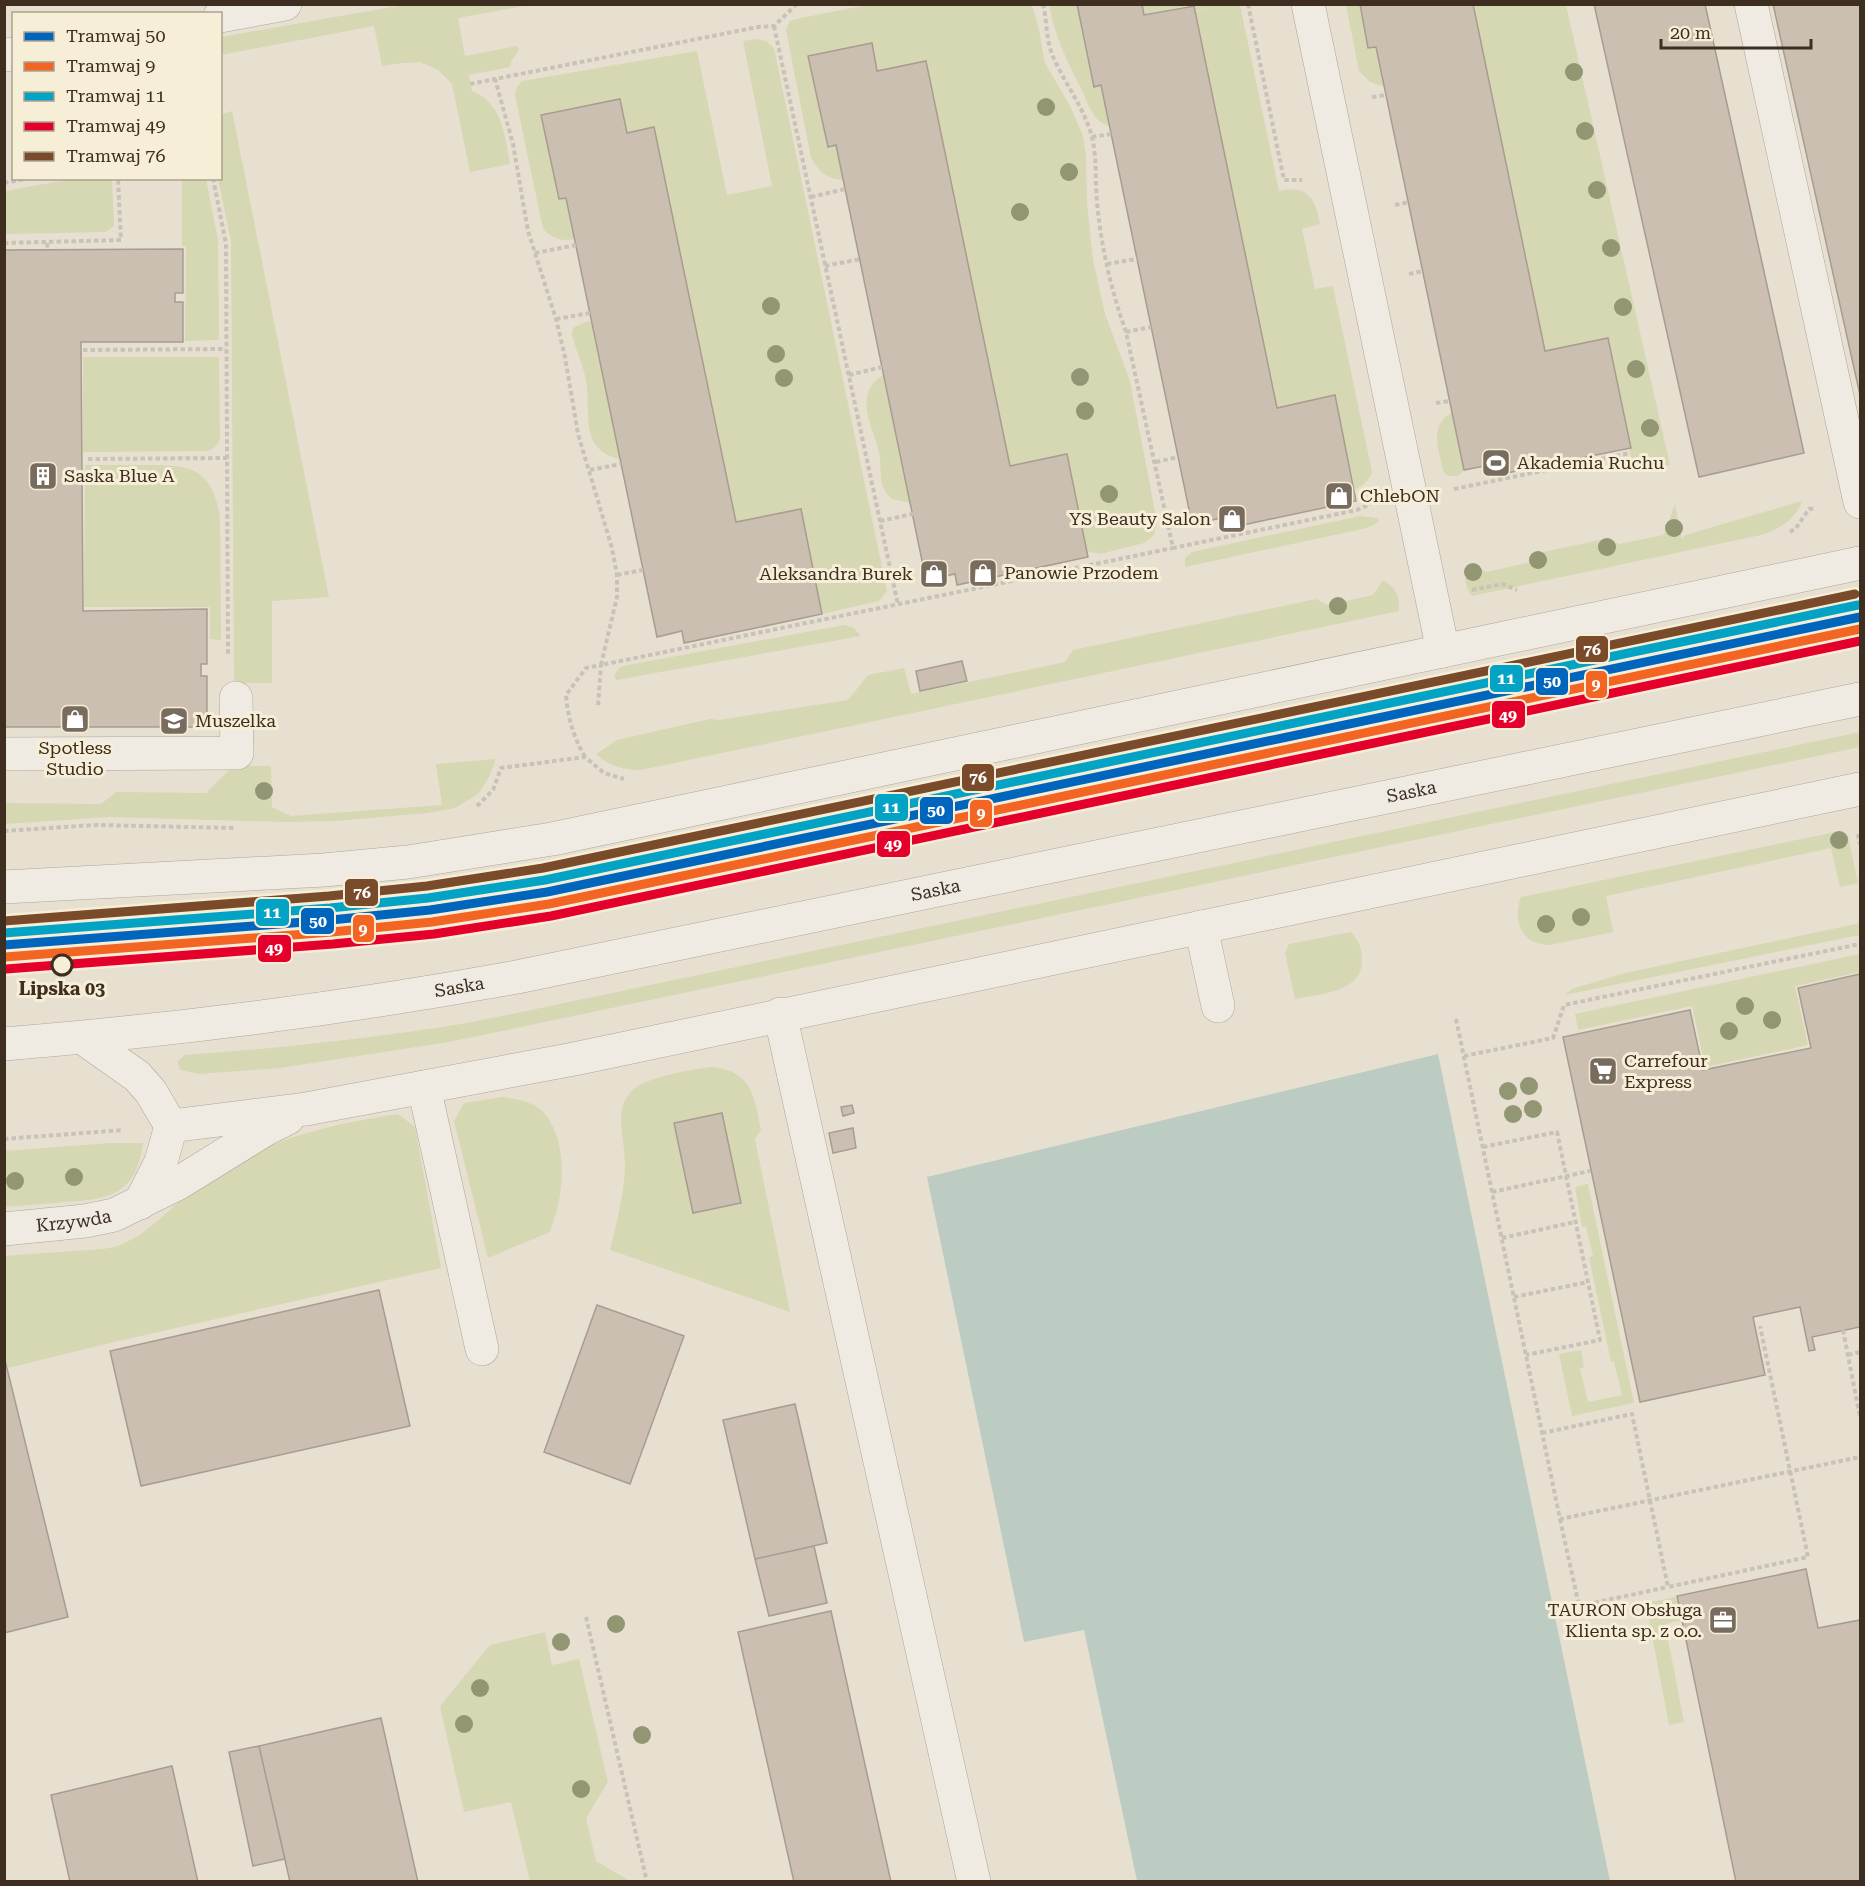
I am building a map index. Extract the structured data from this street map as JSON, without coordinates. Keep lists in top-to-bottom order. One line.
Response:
{"streets":{"street":["Saska","Krzywda"]},"places":{"sports":["Akademia Ruchu"],"building":["Saska Blue A"],"shop":["ChlebON","YS Beauty Salon","Panowie Przodem","Aleksandra Burek","Spotless Studio"],"school or university":["Muszelka"],"other":["Lipska 03"],"supermarket":["Carrefour Express"],"office":["TAURON Obsługa Klienta sp. z o.o."]},"lines":["tram line 76","tram line 11","tram line 50","tram line 9","tram line 49"],"legend":["Tramwaj 50","Tramwaj 9","Tramwaj 11","Tramwaj 49","Tramwaj 76"],"scale_bar":"20 m"}
